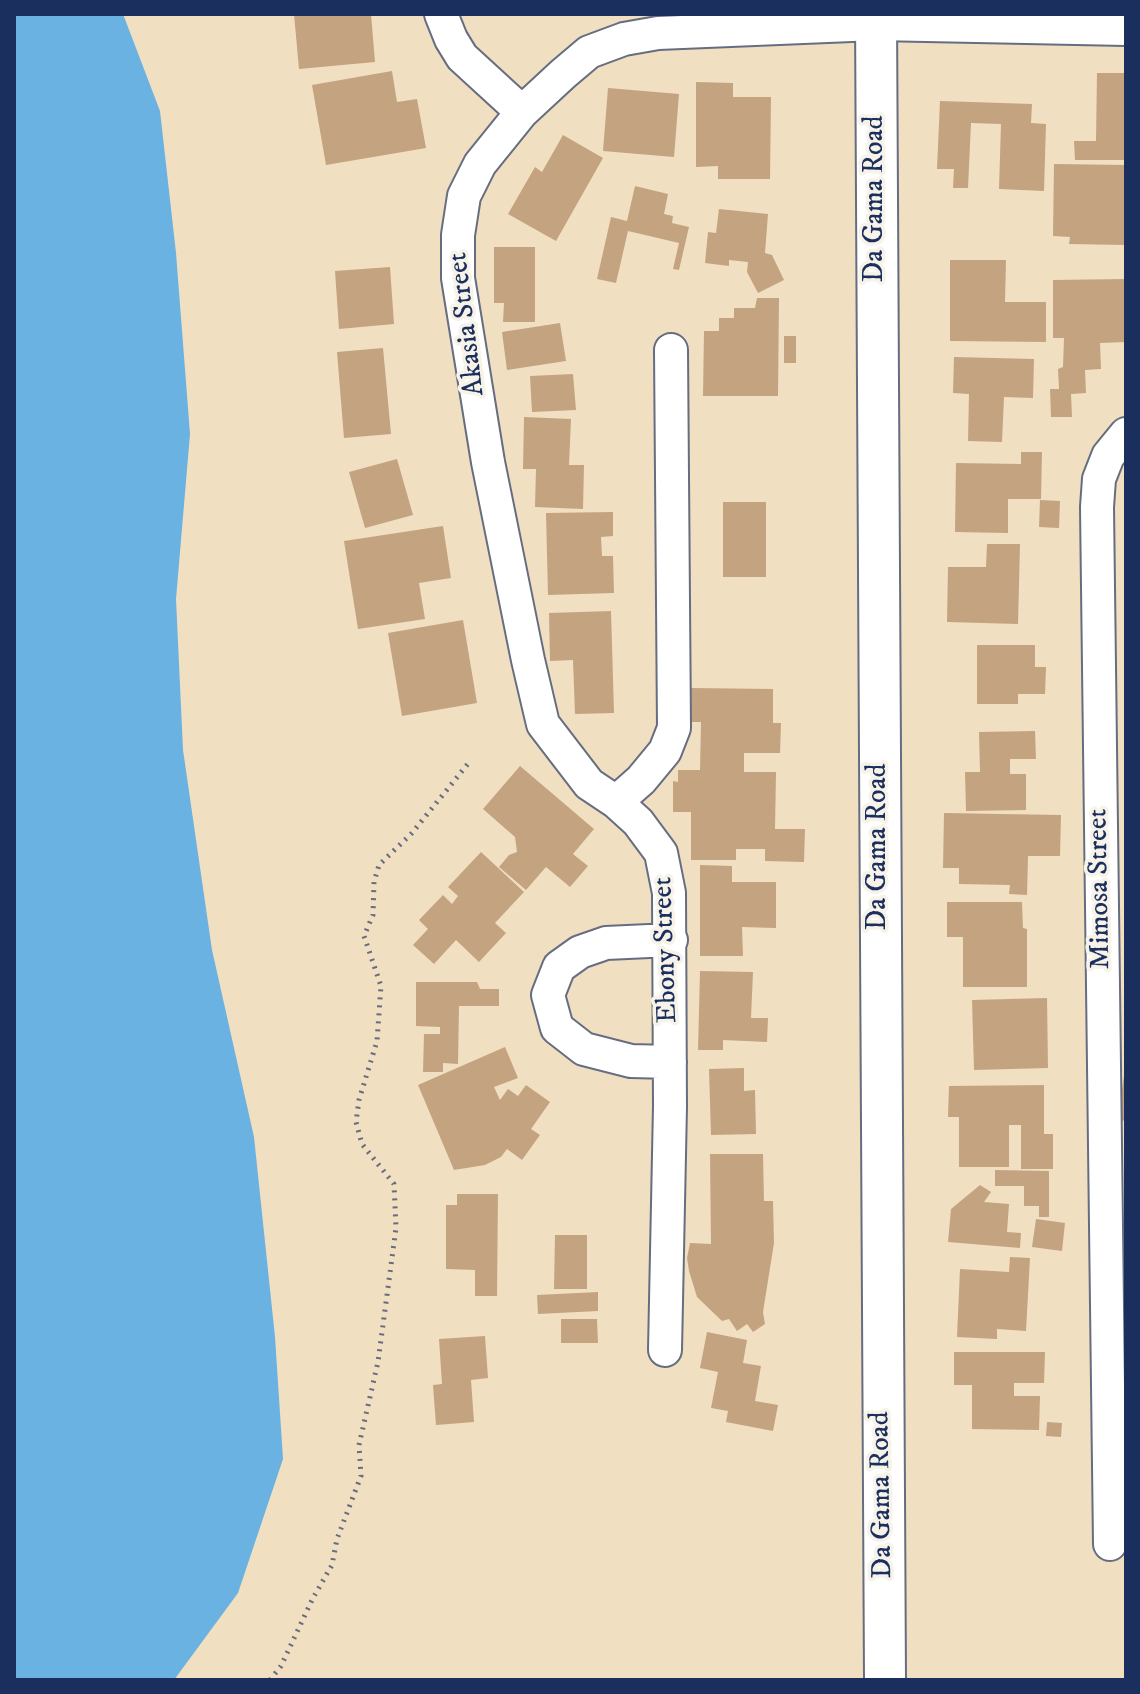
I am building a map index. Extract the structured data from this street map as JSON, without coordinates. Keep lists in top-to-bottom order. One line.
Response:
{"streets":{"street":["Da Gama Road","Akasia Street","Mimosa Street","Ebony Street"]},"crossings":[["Da Gama Road","Akasia Street"],["Akasia Street","Ebony Street"]]}
